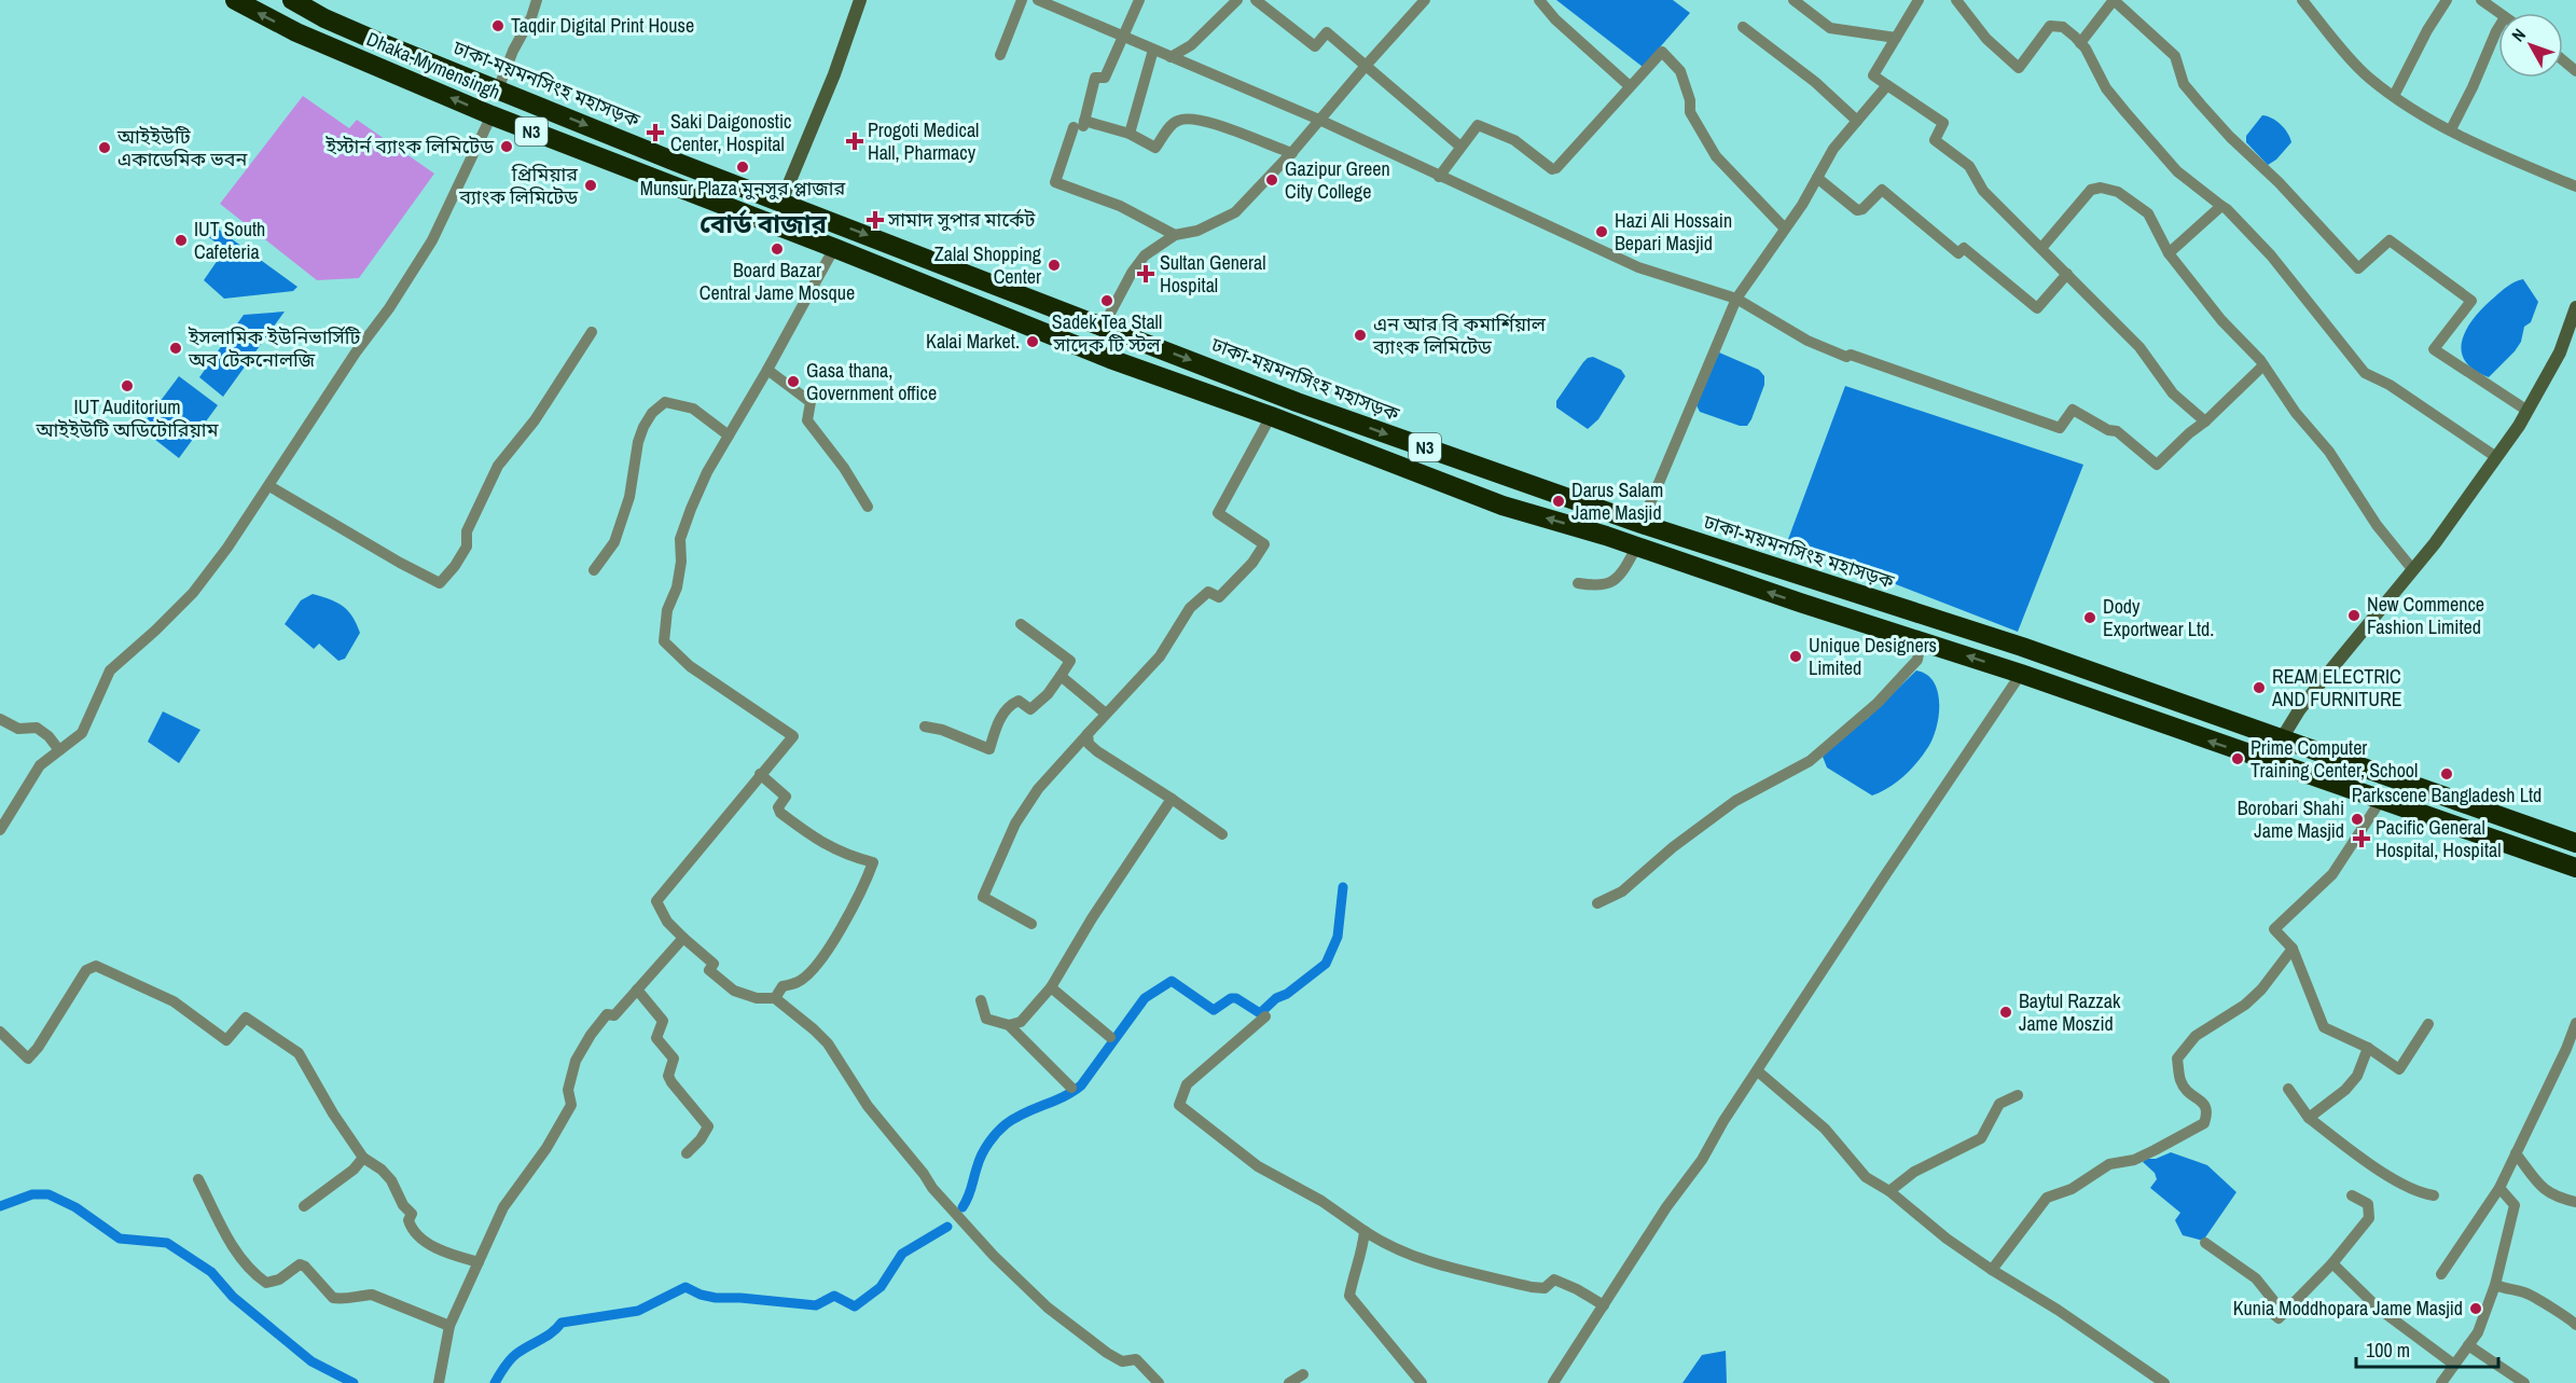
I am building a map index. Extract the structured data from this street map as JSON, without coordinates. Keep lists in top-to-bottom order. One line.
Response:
{"streets":{"highway":["Dhaka-Mymensingh","ঢাকা-ময়মনসিংহ মহাসড়ক","N3"]},"crossings":[["Dhaka-Mymensingh","N3"]],"one_way":["Dhaka-Mymensingh"],"districts":["বোর্ড বাজার"],"places":{"other":["Taqdir Digital Print House","ইস্টার্ন ব্যাংক লিমিটেড","আইইউটি একাডেমিক ভবন","Munsur Plaza মুনসুর প্লাজার","Gazipur Green City College","প্রিমিয়ার ব্যাংক লিমিটেড","Hazi Ali Hossain Bepari Masjid","IUT South Cafeteria","Board Bazar Central Jame Mosque","Zalal Shopping Center","Sadek Tea Stall সাদেক টি স্টল","এন আর বি কমার্শিয়াল ব্যাংক লিমিটেড","Kalai Market.","ইসলামিক ইউনিভার্সিটি অব টেকনোলজি","Gasa thana, Government office","IUT Auditorium আইইউটি অডিটোরিয়াম","Darus Salam Jame Masjid","New Commence Fashion Limited","Dody Exportwear Ltd.","Unique Designers Limited","REAM ELECTRIC AND FURNITURE","Prime Computer Training Center, School","Parkscene Bangladesh Ltd","Borobari Shahi Jame Masjid","Baytul Razzak Jame Moszid","Kunia Moddhopara Jame Masjid"],"health":["Saki Daigonostic Center, Hospital","Progoti Medical Hall, Pharmacy","সামাদ সুপার মার্কেট","Sultan General Hospital","Pacific General Hospital, Hospital"]},"scale_bar":"100 m","north":"top left"}
